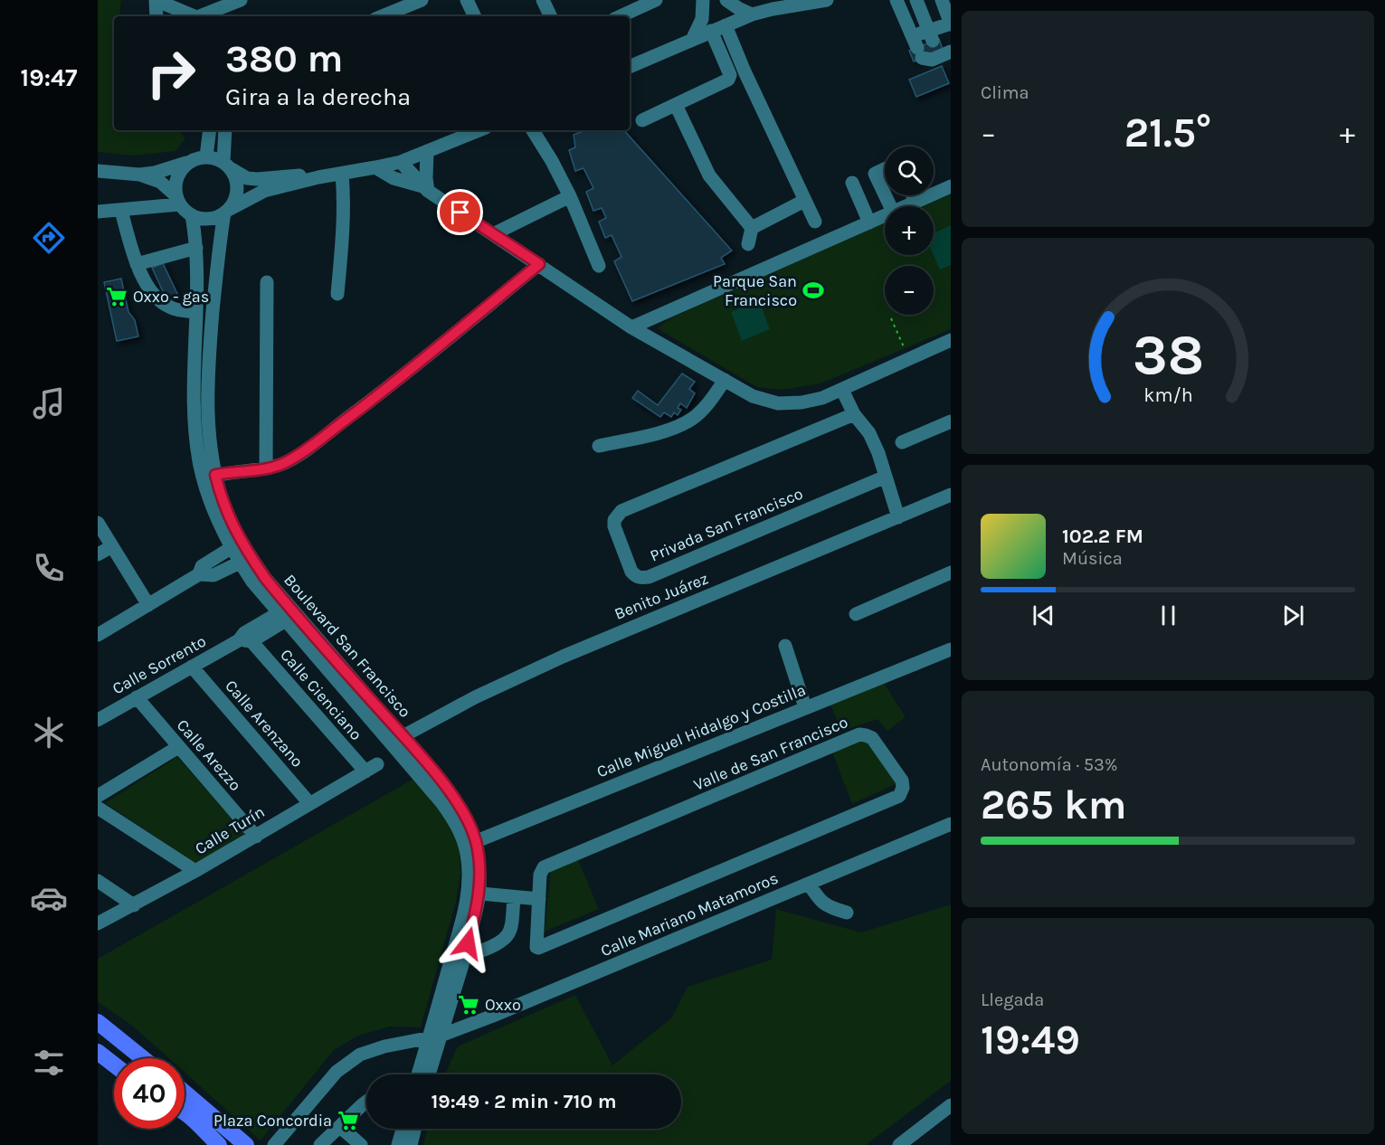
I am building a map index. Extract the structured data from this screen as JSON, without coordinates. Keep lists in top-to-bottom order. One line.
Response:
{"streets":{"street":["Privada San Francisco","Benito Juárez","Boulevard San Francisco","Calle Sorrento","Calle Cienciano","Calle Arenzano","Calle Miguel Hidalgo y Costilla","Valle de San Francisco","Calle Arezzo","Calle Turín","Calle Mariano Matamoros"]},"crossings":[["Benito Juárez","Boulevard San Francisco"],["Boulevard San Francisco","Calle Sorrento"],["Boulevard San Francisco","Calle Miguel Hidalgo y Costilla"],["Boulevard San Francisco","Calle Mariano Matamoros"],["Calle Sorrento","Calle Cienciano"],["Calle Sorrento","Calle Arenzano"],["Calle Sorrento","Calle Arezzo"],["Calle Cienciano","Calle Turín"],["Calle Arenzano","Calle Turín"],["Calle Arezzo","Calle Turín"]],"places":{"sports":["Parque San Francisco"],"supermarket":["Oxxo - gas","Oxxo","Plaza Concordia"]},"page":{"tabs":"19:47","tile":["Clima",["Autonomía · 53%","265 km"],["Llegada","19:49"]],"turn":["380 m","Gira a la derecha"],"heat":["−","21.5°","+"],"map_buttons":["+","−"],"song":["102.2 FM","Música"],"limit":"40","trip":"19:49 · 2 min · 710 m","gauge":["38","km/h"]}}
